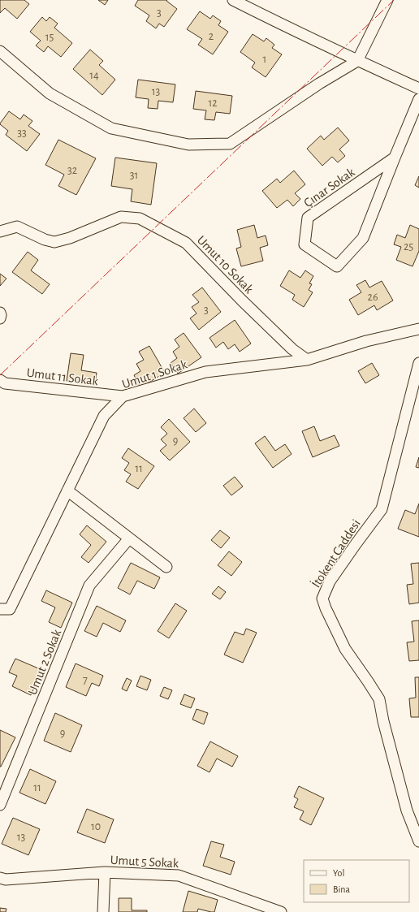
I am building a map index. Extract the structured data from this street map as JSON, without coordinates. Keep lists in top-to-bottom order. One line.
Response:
{"streets":{"street":["Çınar Sokak","Umut 10 Sokak","Umut 1 Sokak","Umut 11 Sokak","İtokent Caddesi","Umut 2 Sokak","Umut 5 Sokak"]},"crossings":[["Umut 10 Sokak","Umut 1 Sokak"],["Umut 1 Sokak","Umut 11 Sokak"]],"house_numbers":["3","2","15","1","14","13","12","33","32","31","25","26","3","9","11","7","9","11","10","13"],"legend":["Yol","Bina"]}
